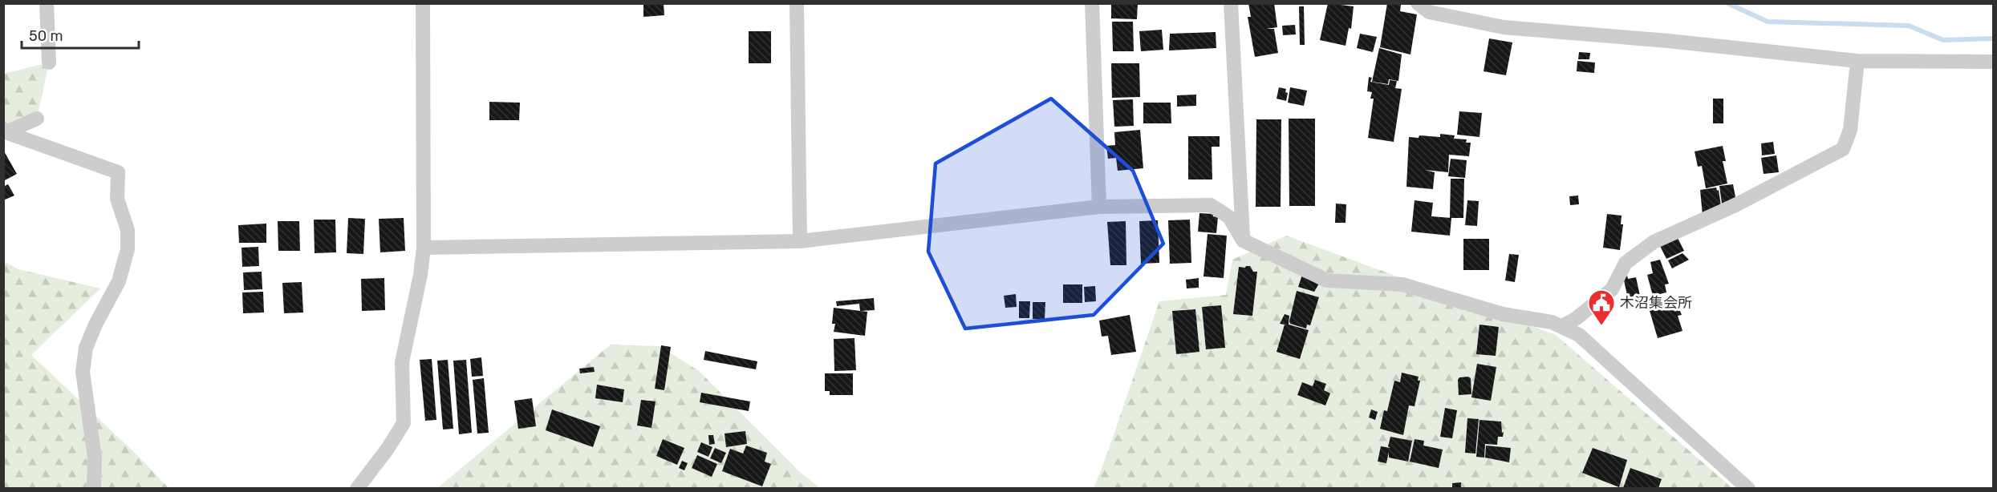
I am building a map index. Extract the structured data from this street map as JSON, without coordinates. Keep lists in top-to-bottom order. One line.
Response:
{"places":{"public building":["木沼集会所"]},"scale_bar":"50 m"}
